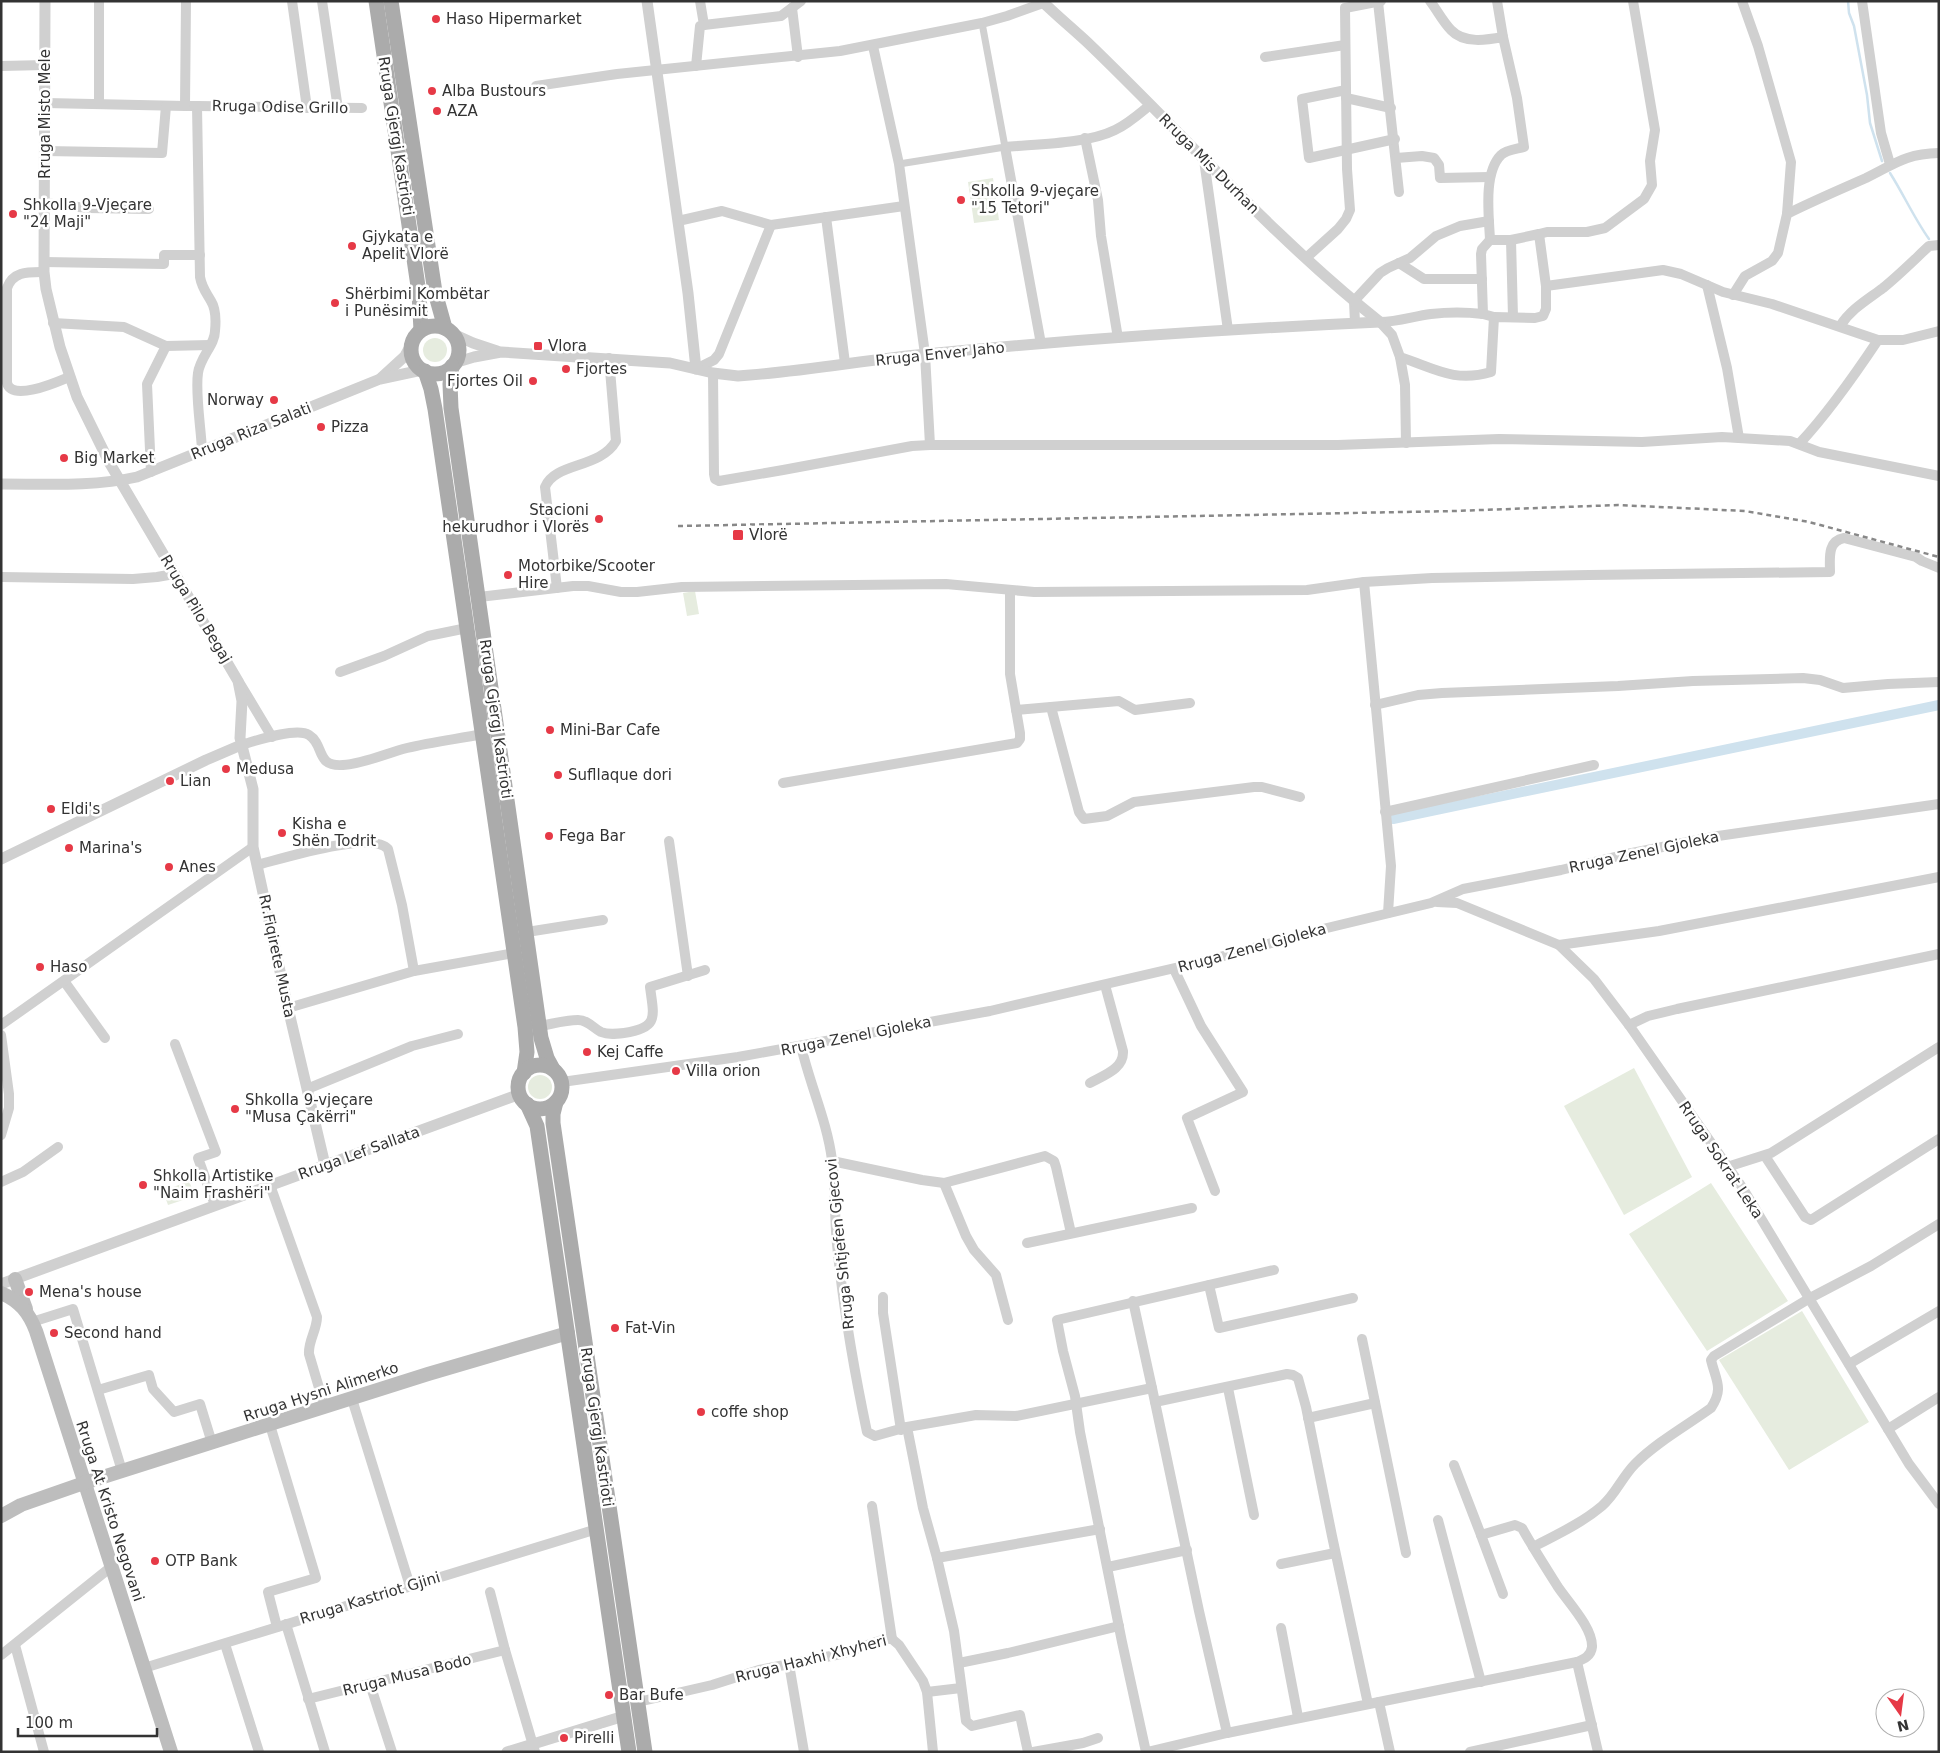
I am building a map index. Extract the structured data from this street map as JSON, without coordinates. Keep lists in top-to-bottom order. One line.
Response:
{"streets":{"main road":["Rruga Gjergj Kastrioti","Rruga Hysni Alimerko","Rruga At Kristo Negovani"],"street":["Rruga Odise Grillo","Rruga Misto Mele","Rruga Mis Durhan","Rruga Enver Jaho","Rruga Riza Salati","Rruga Pilo Begaj","Rruga Zenel Gjoleka","Rr.Fiqirete Musta","Rruga Lef Sallata","Rruga Sokrat Leka","Rruga Shtjefen Gjecovi","Rruga Kastriot Gjini","Rruga Haxhi Xhyheri","Rruga Musa Bodo"]},"crossings":[["Rruga Misto Mele","Rruga Riza Salati"],["Rruga Misto Mele","Rruga Pilo Begaj"],["Rruga Gjergj Kastrioti","Rruga Zenel Gjoleka"],["Rruga Gjergj Kastrioti","Rruga Lef Sallata"],["Rruga Gjergj Kastrioti","Rruga Hysni Alimerko"],["Rruga Gjergj Kastrioti","Rruga Kastriot Gjini"],["Rruga Gjergj Kastrioti","Rruga Haxhi Xhyheri"],["Rruga Mis Durhan","Rruga Enver Jaho"],["Rruga Riza Salati","Rruga Pilo Begaj"],["Rruga Pilo Begaj","Rr.Fiqirete Musta"],["Rruga Zenel Gjoleka","Rruga Lef Sallata"],["Rruga Zenel Gjoleka","Rruga Sokrat Leka"],["Rruga Zenel Gjoleka","Rruga Shtjefen Gjecovi"],["Rr.Fiqirete Musta","Rruga Lef Sallata"],["Rruga Lef Sallata","Rruga At Kristo Negovani"],["Rruga Hysni Alimerko","Rruga At Kristo Negovani"],["Rruga At Kristo Negovani","Rruga Kastriot Gjini"]],"places":{"other":["Haso Hipermarket","Alba Bustours","AZA","Shkolla 9-vjeçare \"15 Tetori\"","Shkolla 9-Vjeçare \"24 Maji\"","Gjykata e Apelit Vlorë","Shërbimi Kombëtar i Punësimit","Fjortes","Fjortes Oil","Norway","Pizza","Big Market","Stacioni hekurudhor i Vlorës","Motorbike/Scooter Hire","Mini-Bar Cafe","Medusa","Sufllaque dori","Lian","Eldi's","Kisha e Shën Todrit","Fega Bar","Marina's","Anes","Haso","Kej Caffe","Villa orion","Shkolla 9-vjeçare \"Musa Çakërri\"","Shkolla Artistike \"Naim Frashëri\"","Mena's house","Fat-Vin","Second hand","coffe shop","OTP Bank","Bar Bufe","Pirelli"],"transit":["Vlora","Vlorë"]},"scale_bar":"100 m","north":"bottom"}
